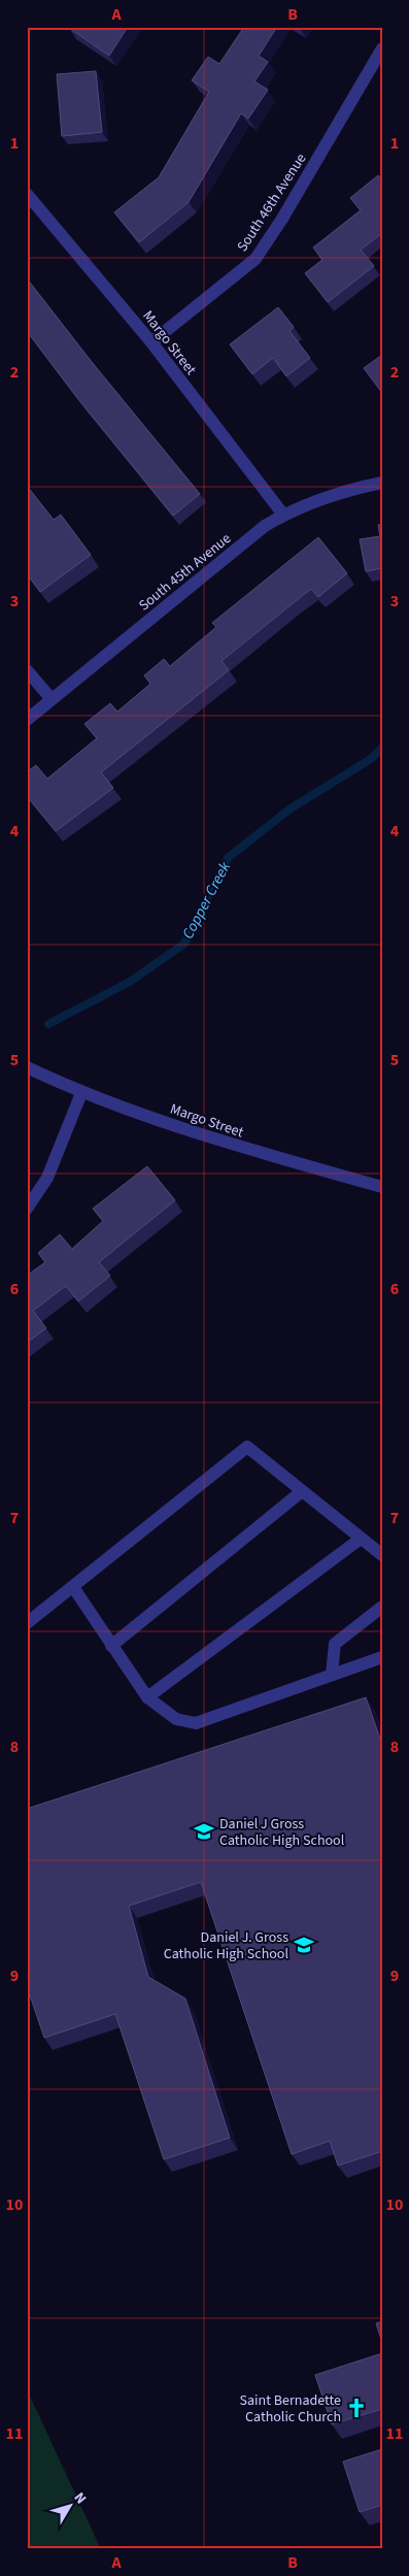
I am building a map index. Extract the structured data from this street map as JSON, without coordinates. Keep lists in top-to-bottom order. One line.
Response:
{"streets":{"street":["South 46th Avenue","Margo Street","South 45th Avenue"]},"crossings":[["South 46th Avenue","Margo Street"],["Margo Street","South 45th Avenue"]],"water":["Copper Creek"],"places":{"school or university":["Daniel J Gross Catholic High School","Daniel J. Gross Catholic High School"],"church":["Saint Bernadette Catholic Church"]},"north":"top right","grid":{"columns":["A","B"],"rows":["1","2","3","4","5","6","7","8","9","10","11"]}}
